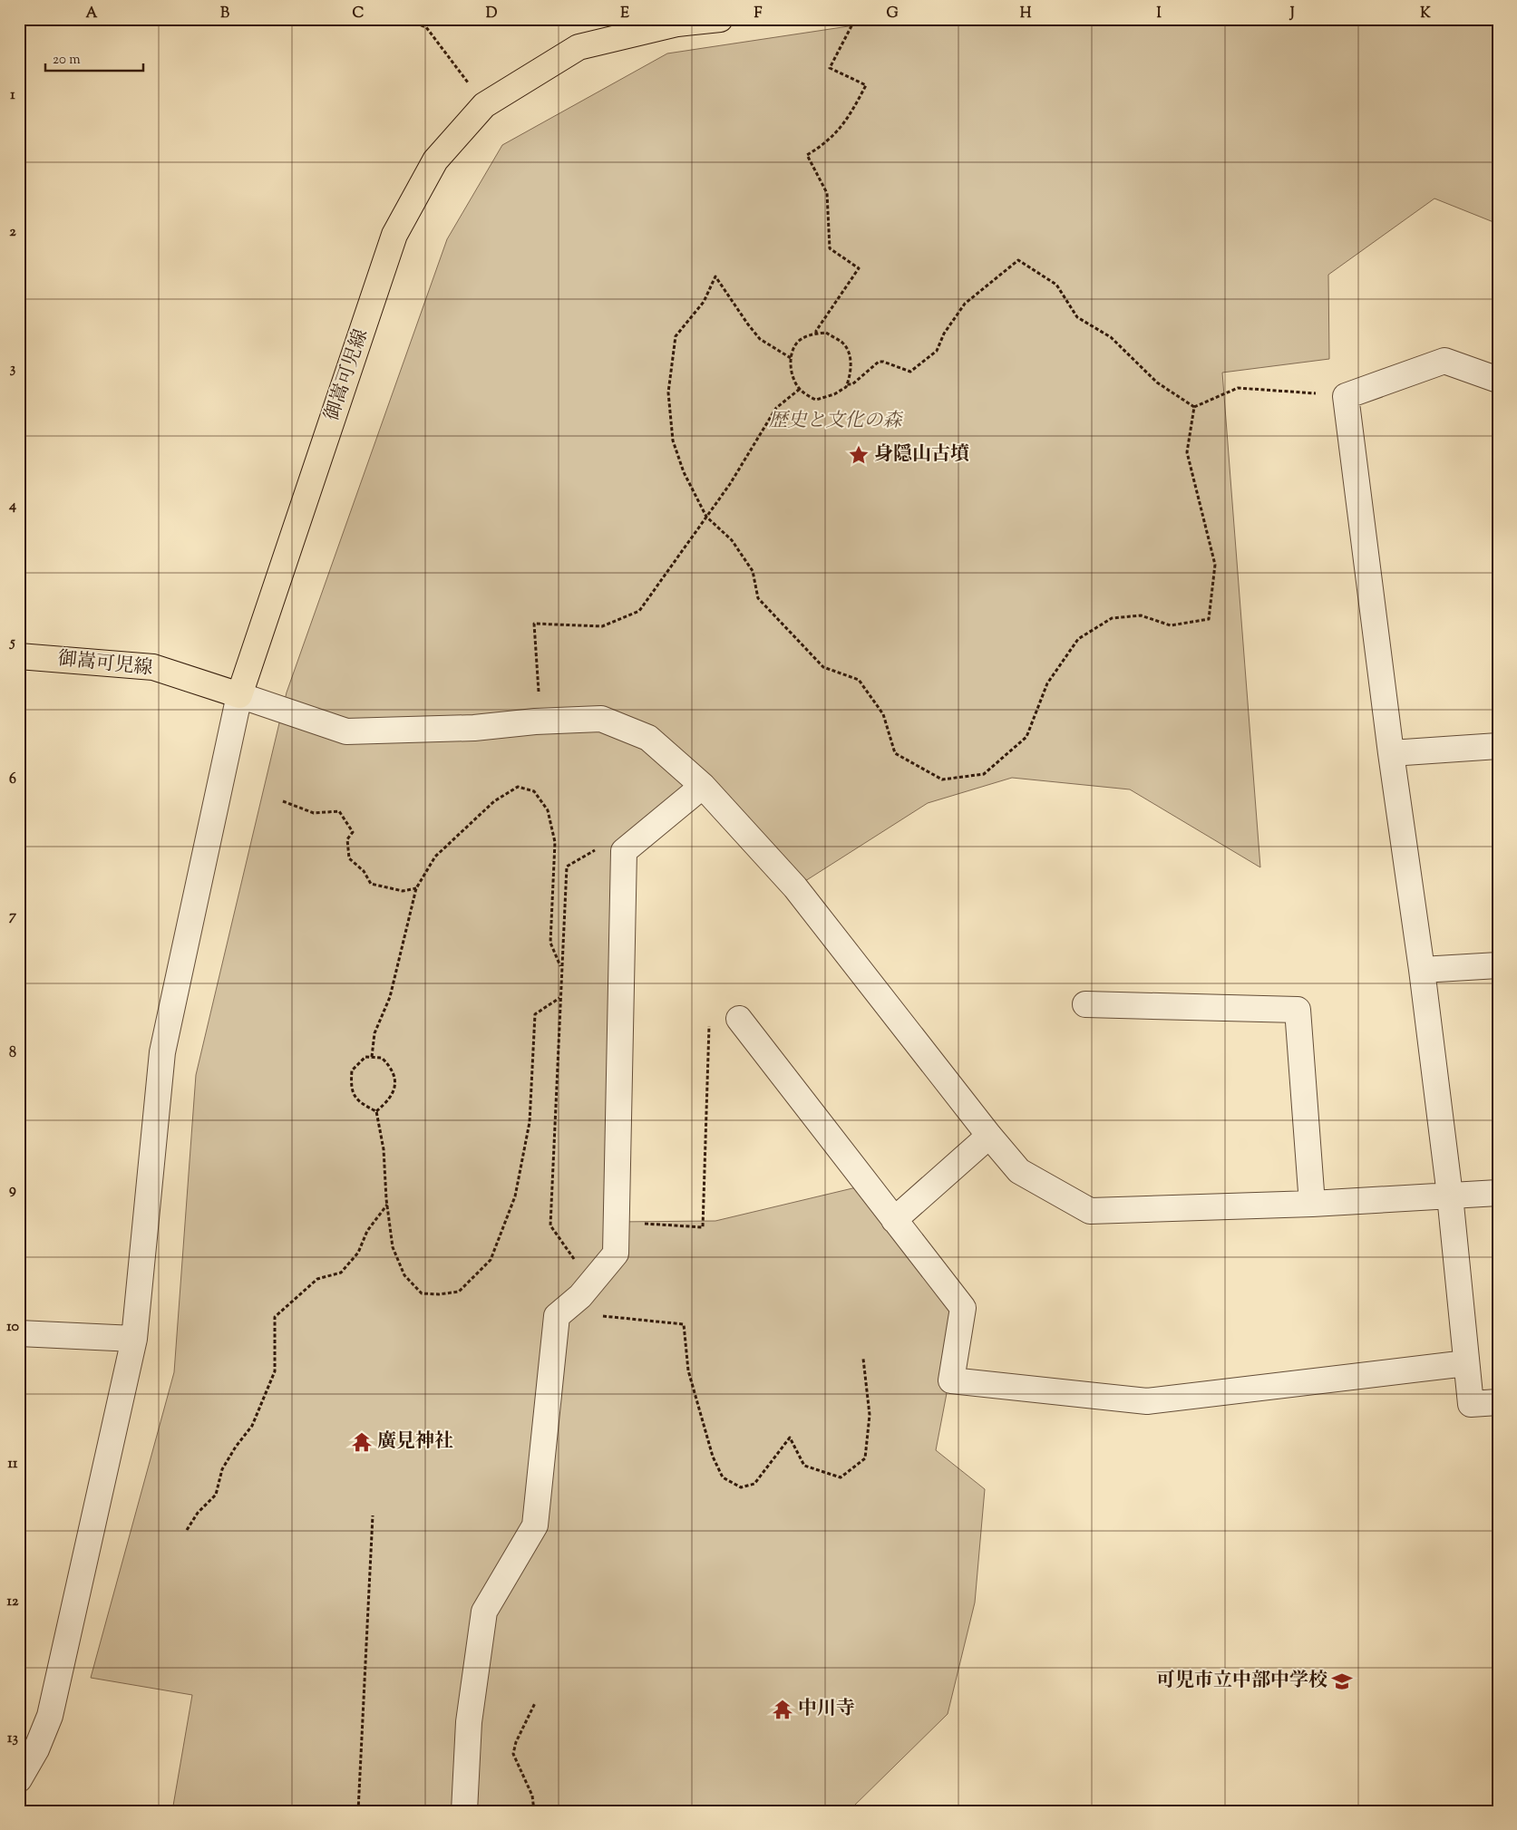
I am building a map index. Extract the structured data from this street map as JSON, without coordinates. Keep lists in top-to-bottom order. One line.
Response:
{"streets":{"main road":["御嵩可児線"]},"parks":["歴史と文化の森"],"places":{"place":["身隠山古墳"],"temple":["廣見神社","中川寺"],"school or university":["可児市立中部中学校"]},"scale_bar":"20 m","grid":{"columns":["A","B","C","D","E","F","G","H","I","J","K"],"rows":["1","2","3","4","5","6","7","8","9","10","11","12","13"]}}
